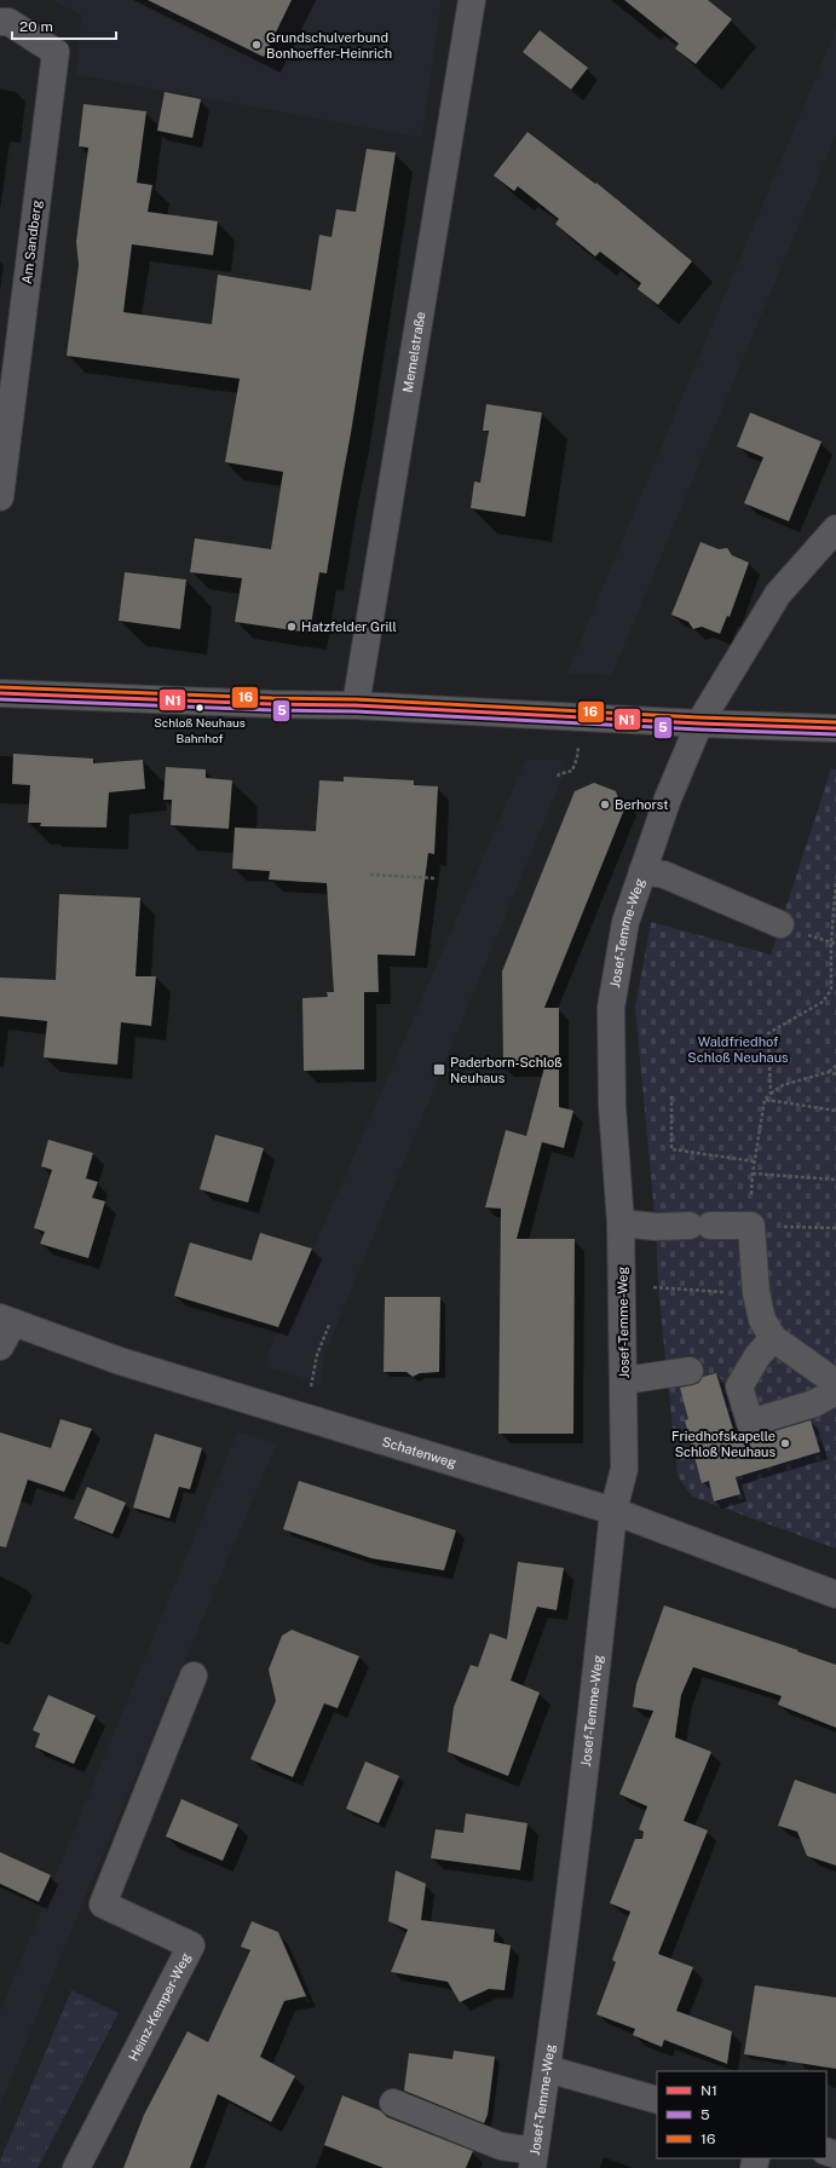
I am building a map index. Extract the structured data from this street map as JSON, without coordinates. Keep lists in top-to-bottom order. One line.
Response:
{"streets":{"street":["Am Sandberg","Memelstraße","Josef-Temme-Weg","Schatenweg","Heinz-Kemper-Weg"]},"crossings":[["Josef-Temme-Weg","Schatenweg"]],"parks":["Waldfriedhof Schloß Neuhaus"],"places":{"other":["Grundschulverbund Bonhoeffer-Heinrich","Hatzfelder Grill","Schloß Neuhaus Bahnhof","Berhorst","Friedhofskapelle Schloß Neuhaus"],"transit":["Paderborn-Schloß Neuhaus"]},"lines":["transit line 16","transit line N1","transit line 5"],"legend":["N1","5","16"],"scale_bar":"20 m"}
